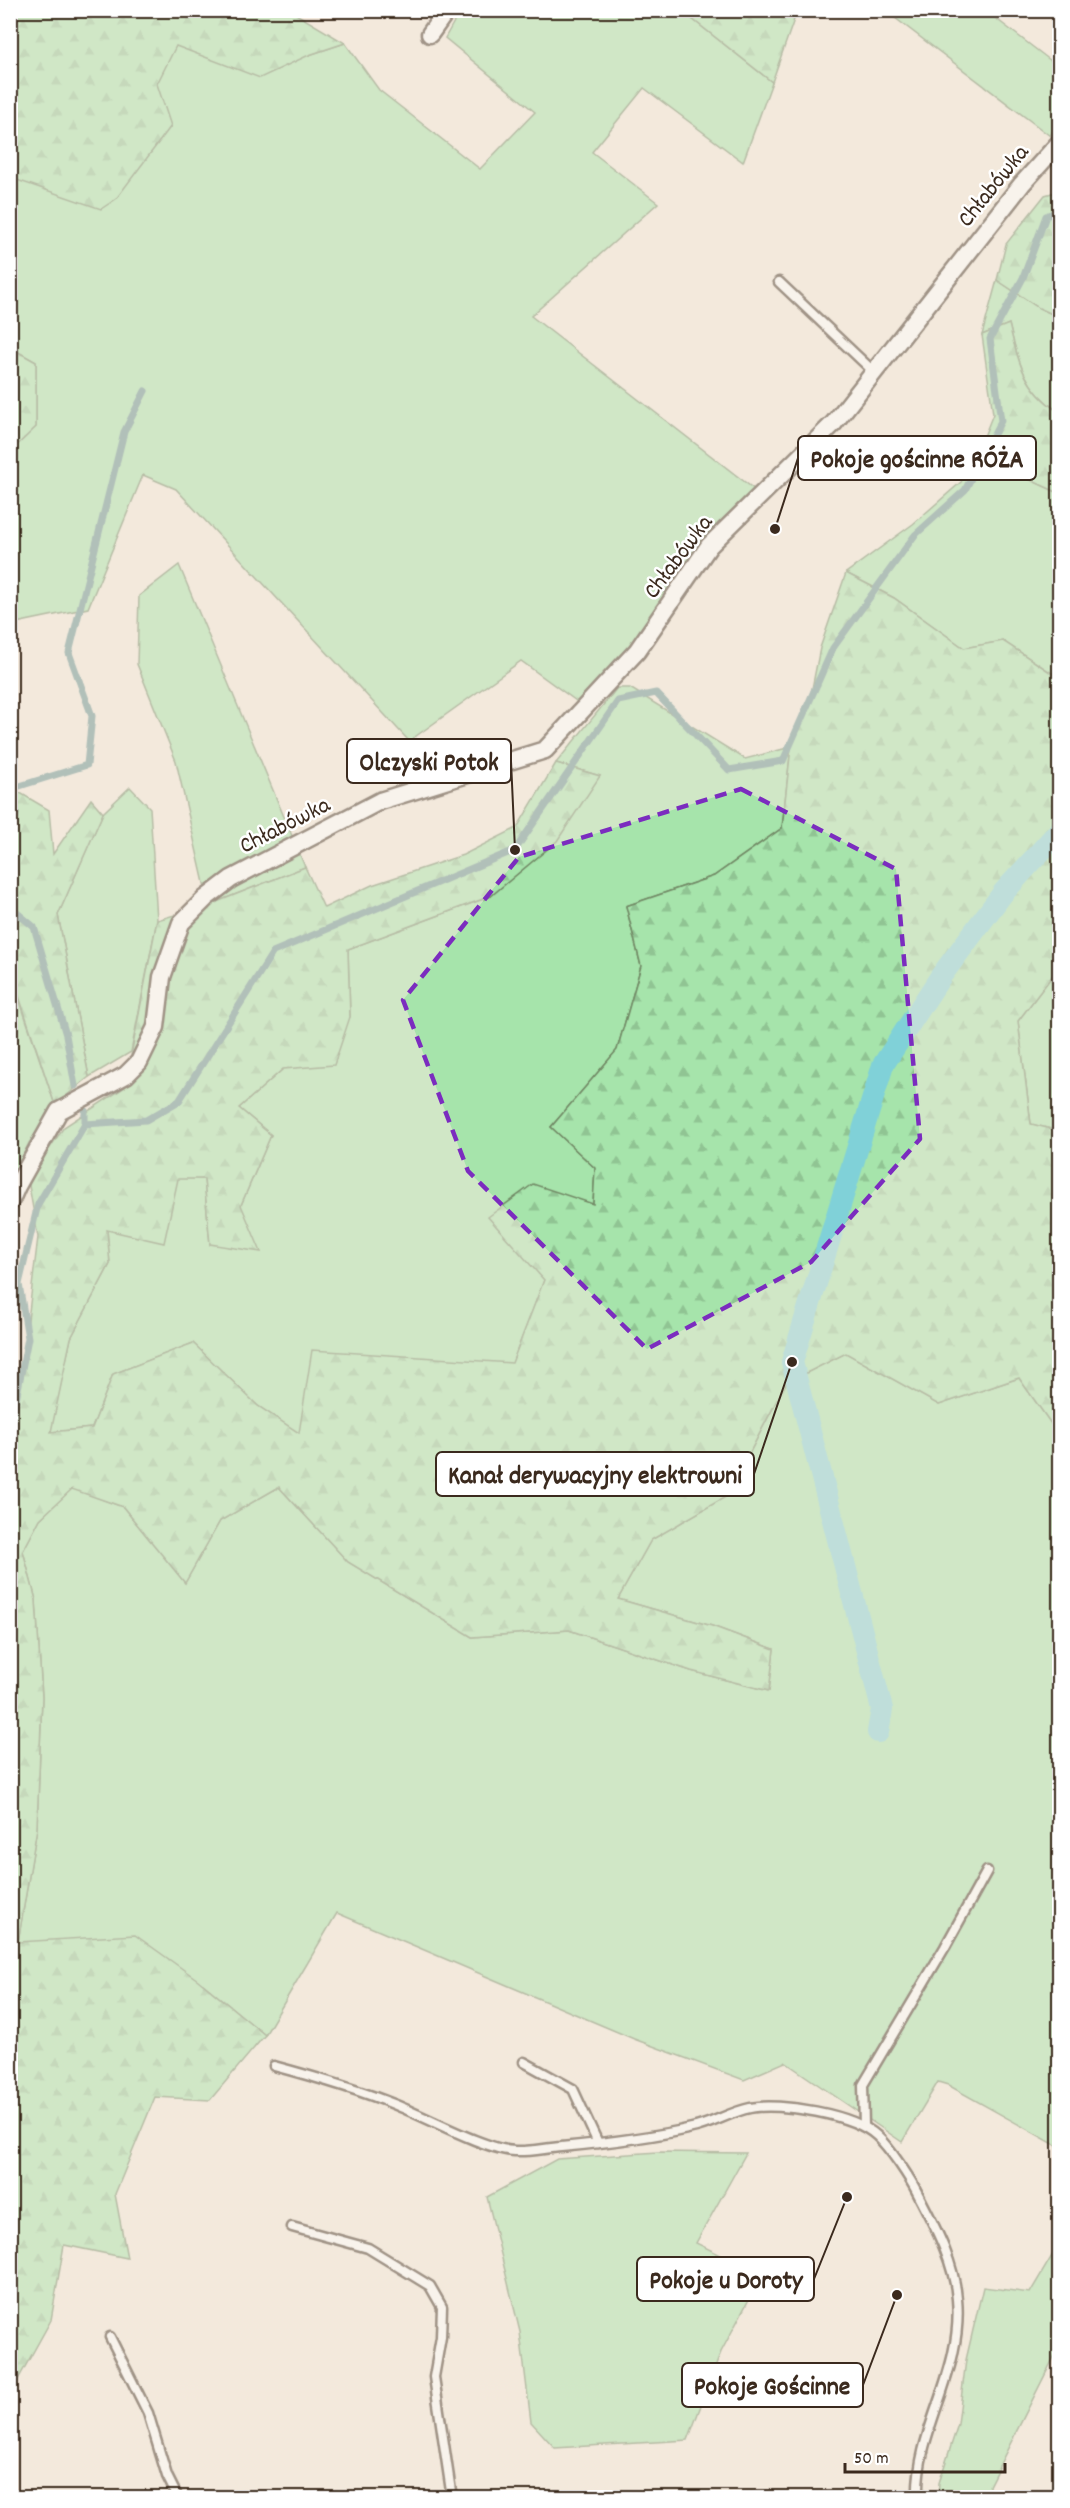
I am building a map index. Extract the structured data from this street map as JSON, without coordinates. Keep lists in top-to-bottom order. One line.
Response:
{"streets":{"street":["Chłabówka"]},"places":["Pokoje gościnne RÓŻA","Olczyski Potok","Kanał derywacyjny elektrowni","Pokoje u Doroty","Pokoje Gościnne"],"scale_bar":"50 m"}
